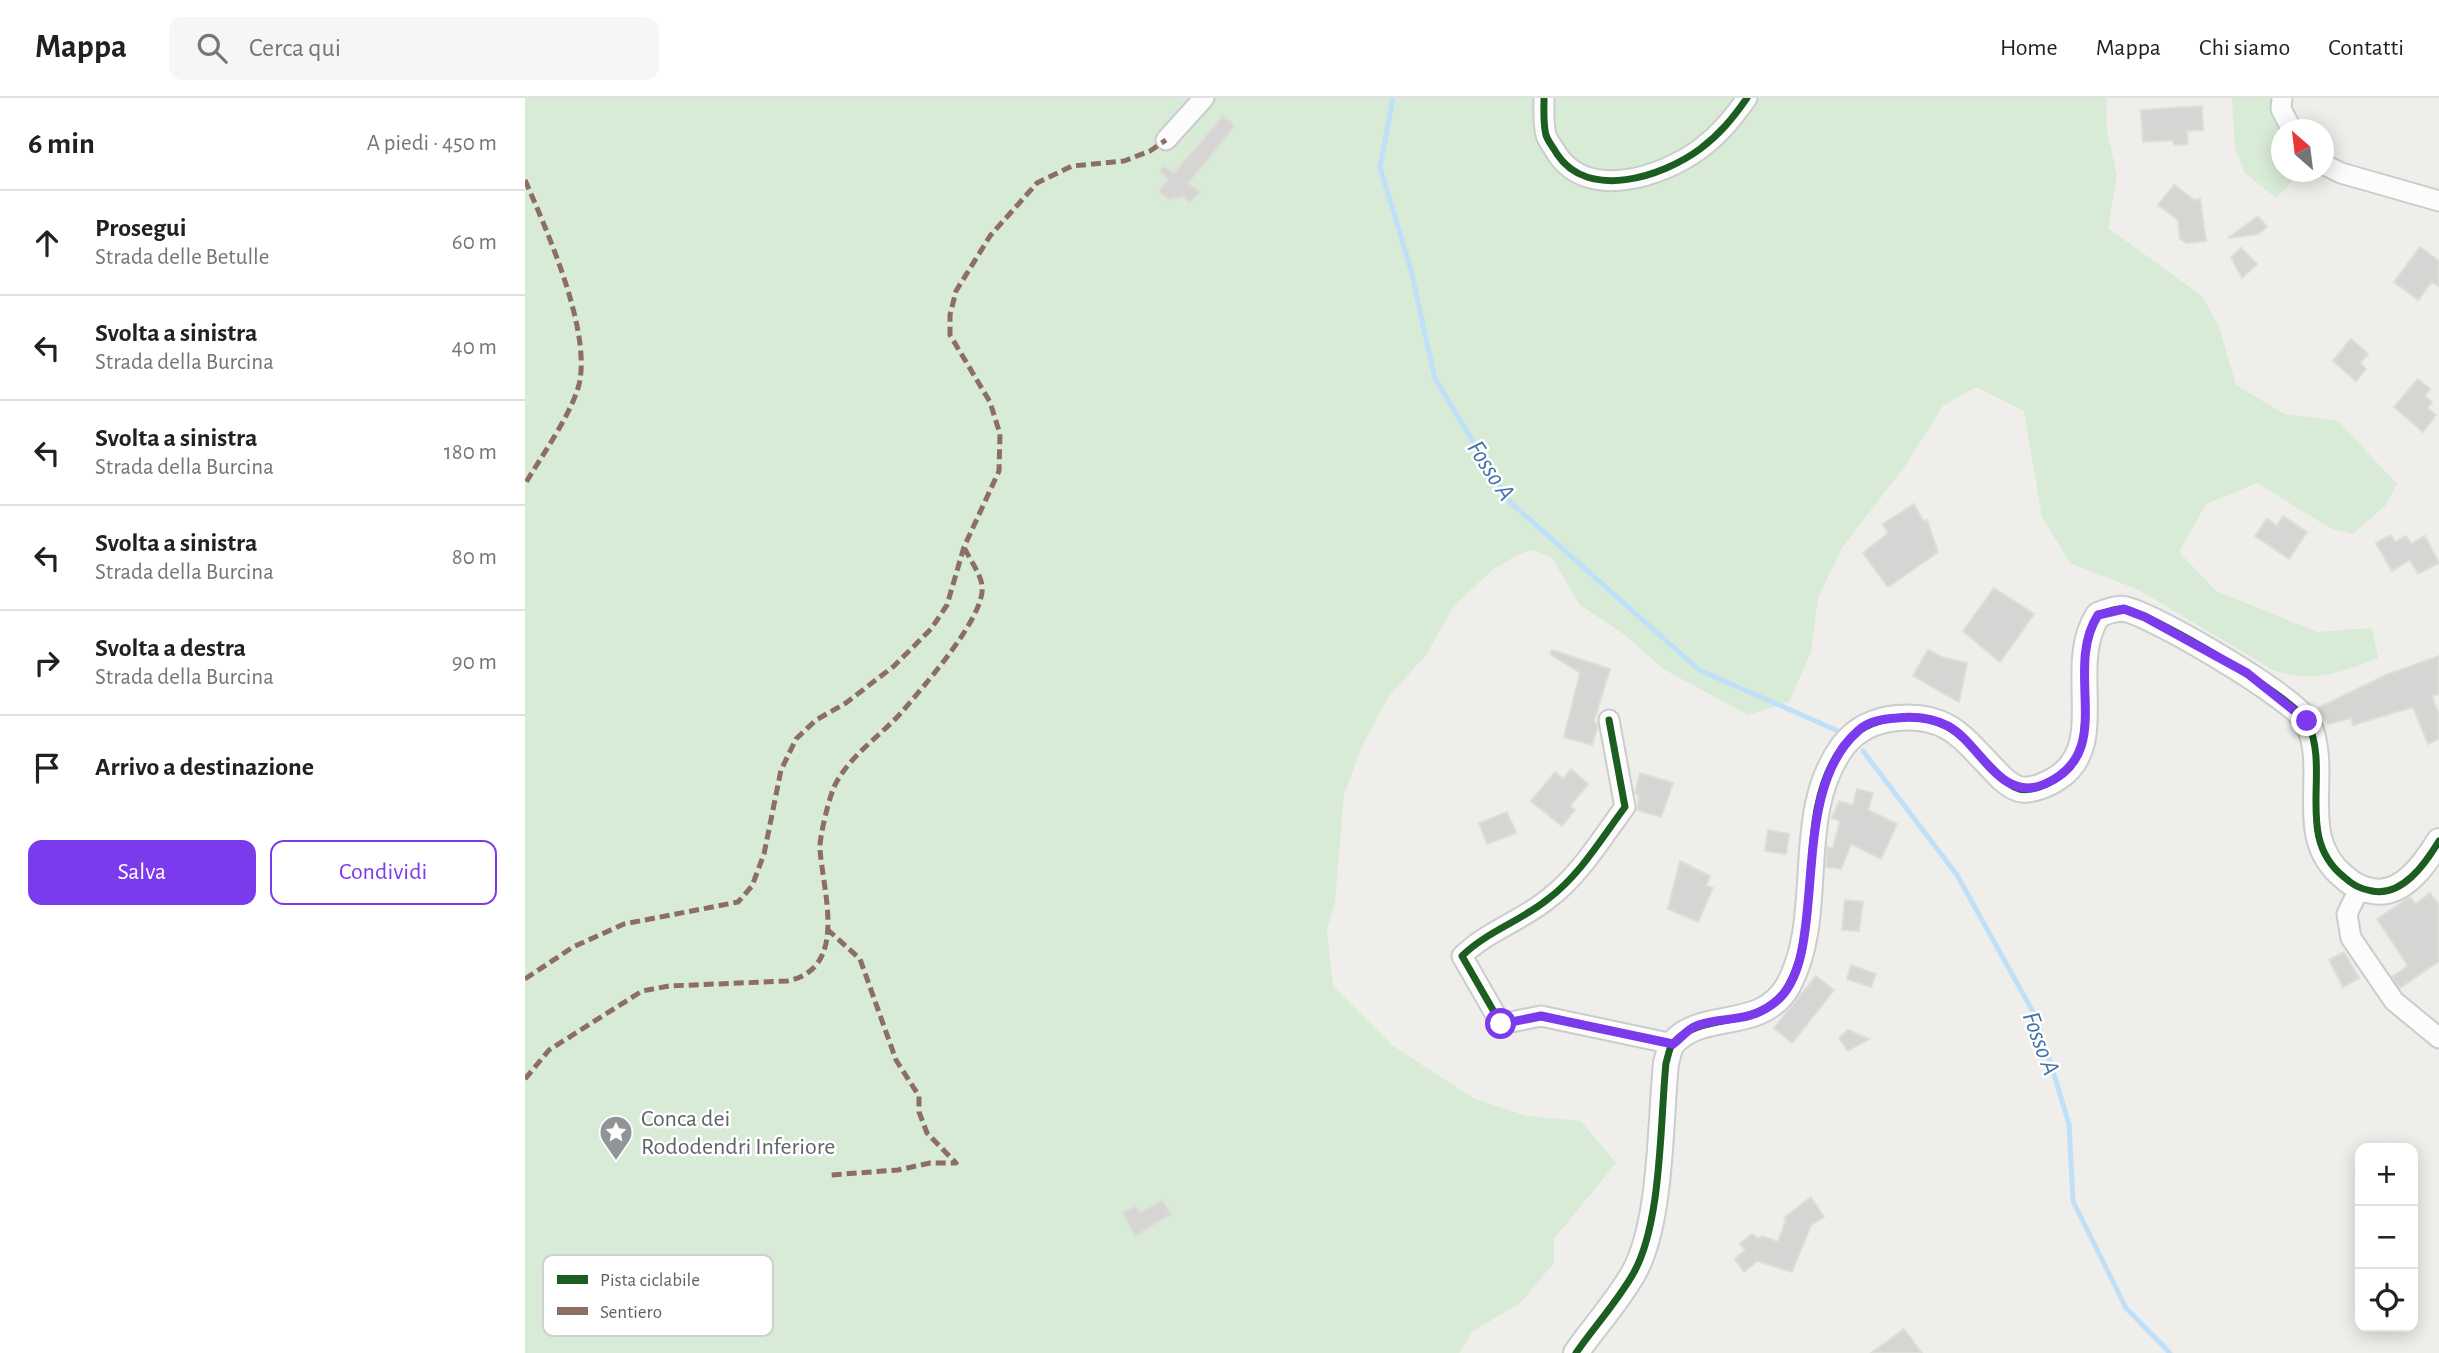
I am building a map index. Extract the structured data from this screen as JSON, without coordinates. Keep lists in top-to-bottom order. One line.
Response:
{"water":["Fosso A"],"places":{"place":["Conca dei Rododendri Inferiore"]},"legend":["Pista ciclabile","Sentiero"],"north":"top left","page":{"header":"Mappa","search":"Cerca qui","nav":["Home","Mappa","Chi siamo","Contatti"],"heading":["6 min","A piedi · 450 m"],"list":[["Prosegui","Strada delle Betulle","60 m"],["Svolta a sinistra","Strada della Burcina","40 m"],["Svolta a sinistra","Strada della Burcina","180 m"],["Svolta a sinistra","Strada della Burcina","80 m"],["Svolta a destra","Strada della Burcina","90 m"],"Arrivo a destinazione"],"buttons":["Salva","Condividi"],"map_buttons":["+","−"]}}
